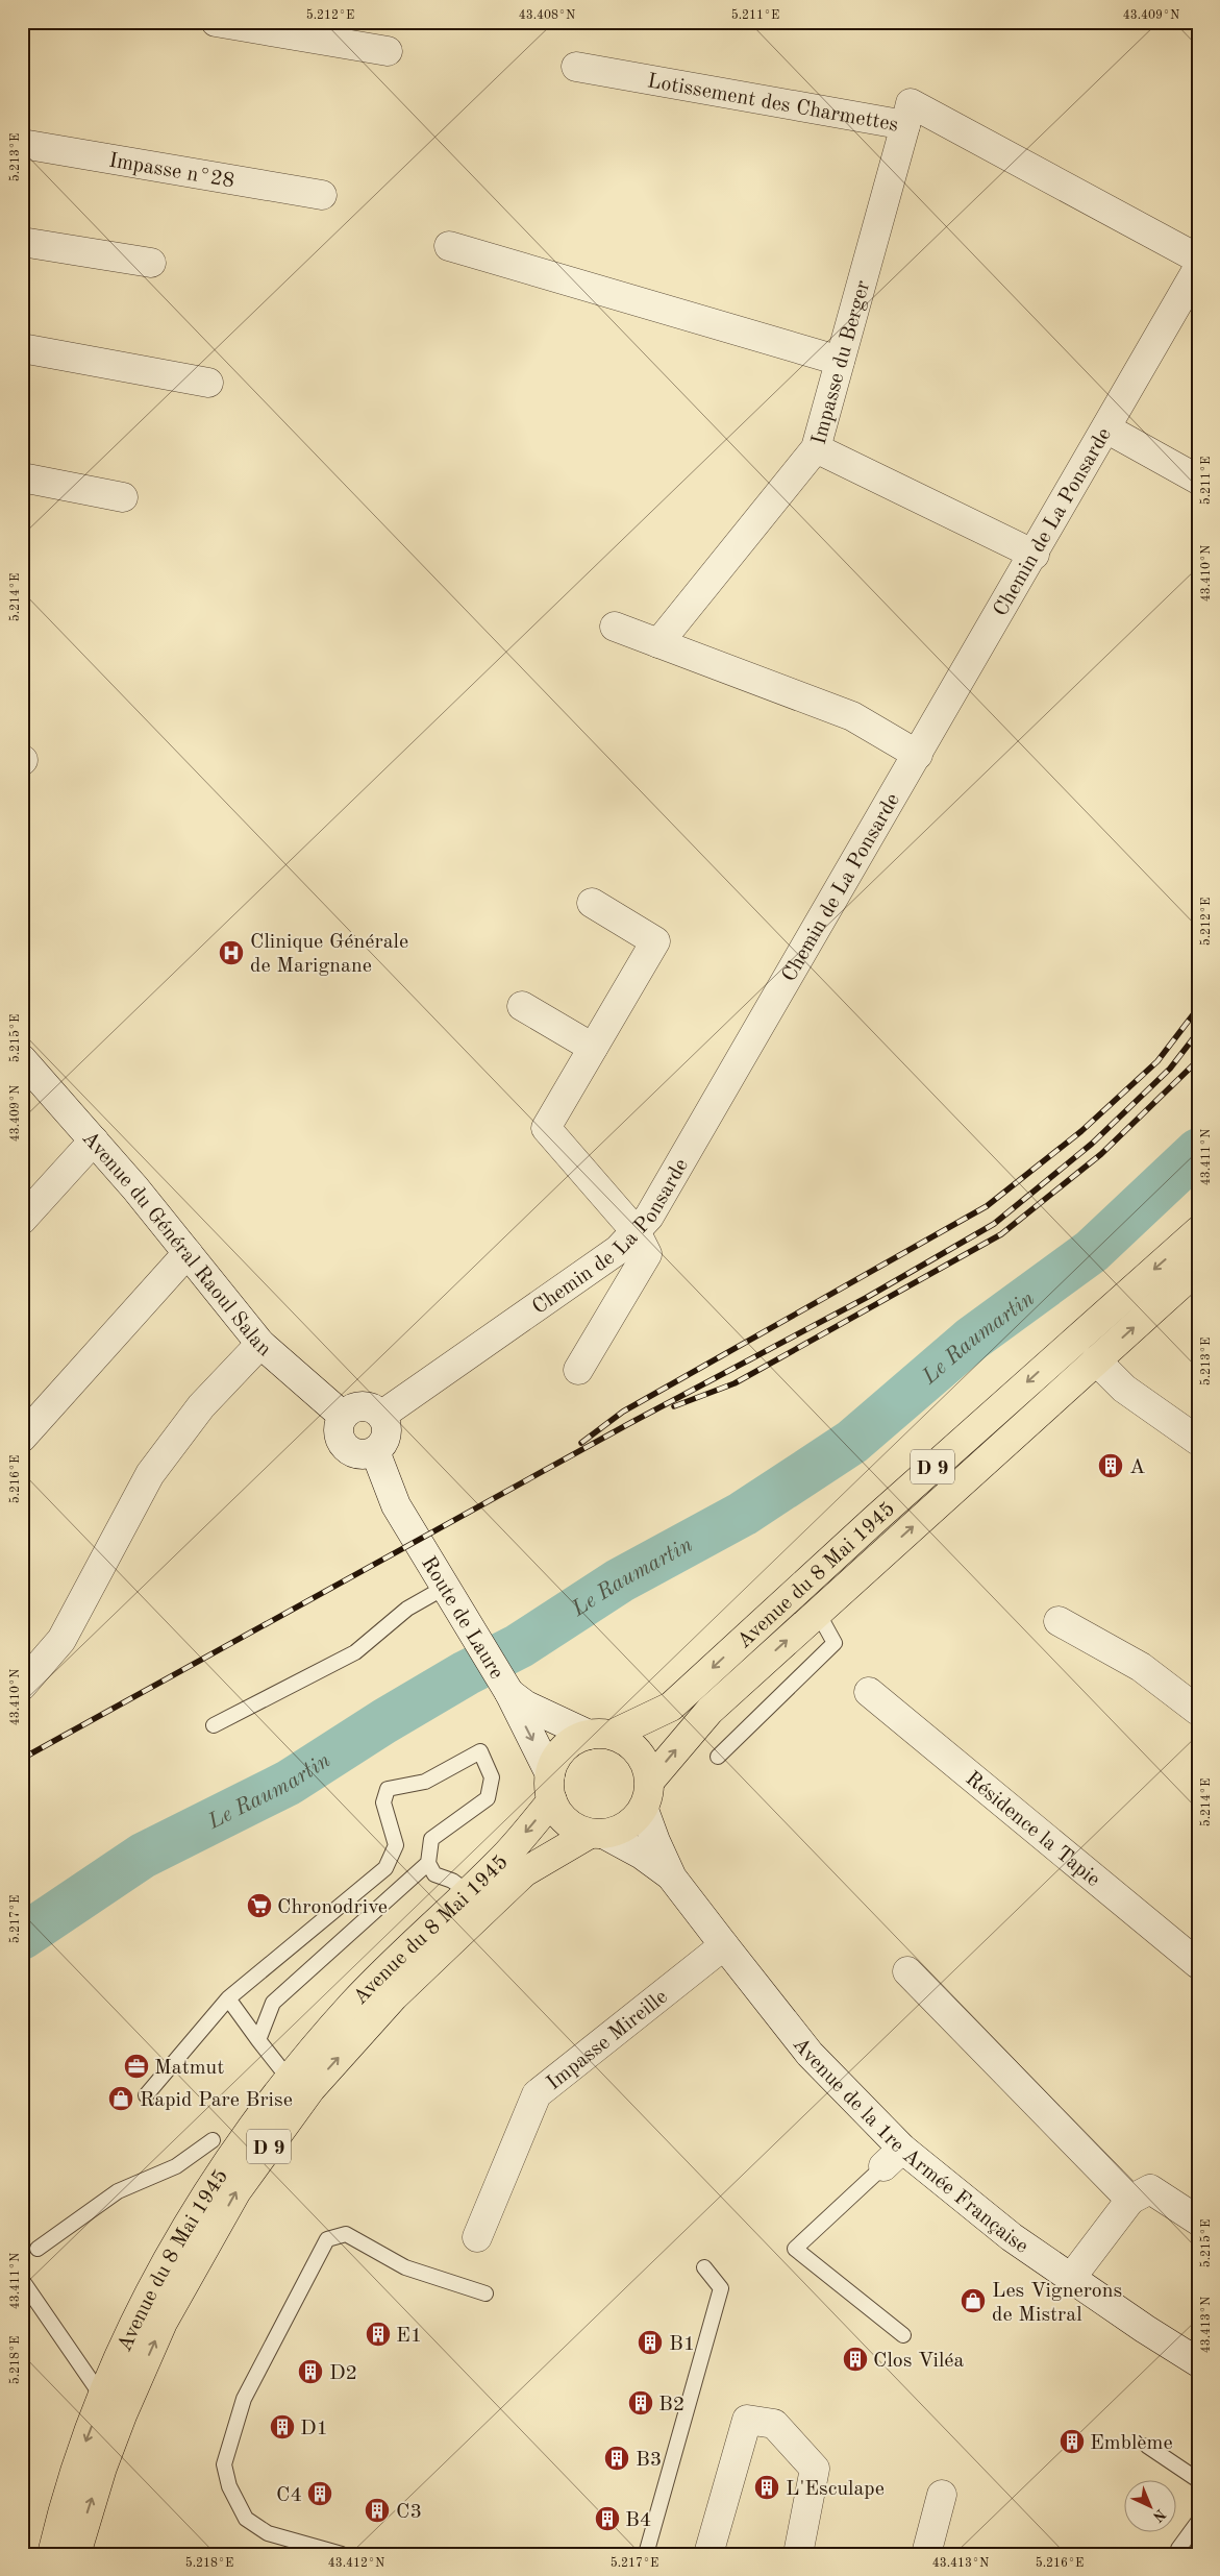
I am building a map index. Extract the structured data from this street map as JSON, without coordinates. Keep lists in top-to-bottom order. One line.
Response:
{"streets":{"main road":["D 9","Avenue du 8 Mai 1945"],"street":["Lotissement des Charmettes","Impasse n°28","Impasse du Berger","Chemin de La Ponsarde","Avenue du Général Raoul Salan","Route de Laure","Résidence la Tapie","Impasse Mireille","Avenue de la 1re Armée Française"]},"crossings":[["Lotissement des Charmettes","Impasse du Berger"],["Chemin de La Ponsarde","Avenue du Général Raoul Salan"],["Chemin de La Ponsarde","Route de Laure"],["Avenue du Général Raoul Salan","Route de Laure"],["Avenue du 8 Mai 1945","Route de Laure"],["Avenue du 8 Mai 1945","Avenue de la 1re Armée Française"],["Route de Laure","Avenue de la 1re Armée Française"],["Impasse Mireille","Avenue de la 1re Armée Française"]],"water":["Le Raumartin"],"places":{"hospital":["Clinique Générale de Marignane"],"building":["A","E1","B1","Clos Viléa","D2","B2","D1","Emblème","B3","L'Esculape","C4","C3","B4"],"supermarket":["Chronodrive"],"office":["Matmut"],"shop":["Rapid Pare Brise","Les Vignerons de Mistral"]},"north":"bottom right","coordinates":["5.212°E","43.408°N","5.211°E","43.409°N","5.213°E","43.410°N","5.214°E","5.215°E","43.411°N","5.216°E","5.217°E","43.413°N","5.218°E","43.412°N"]}
